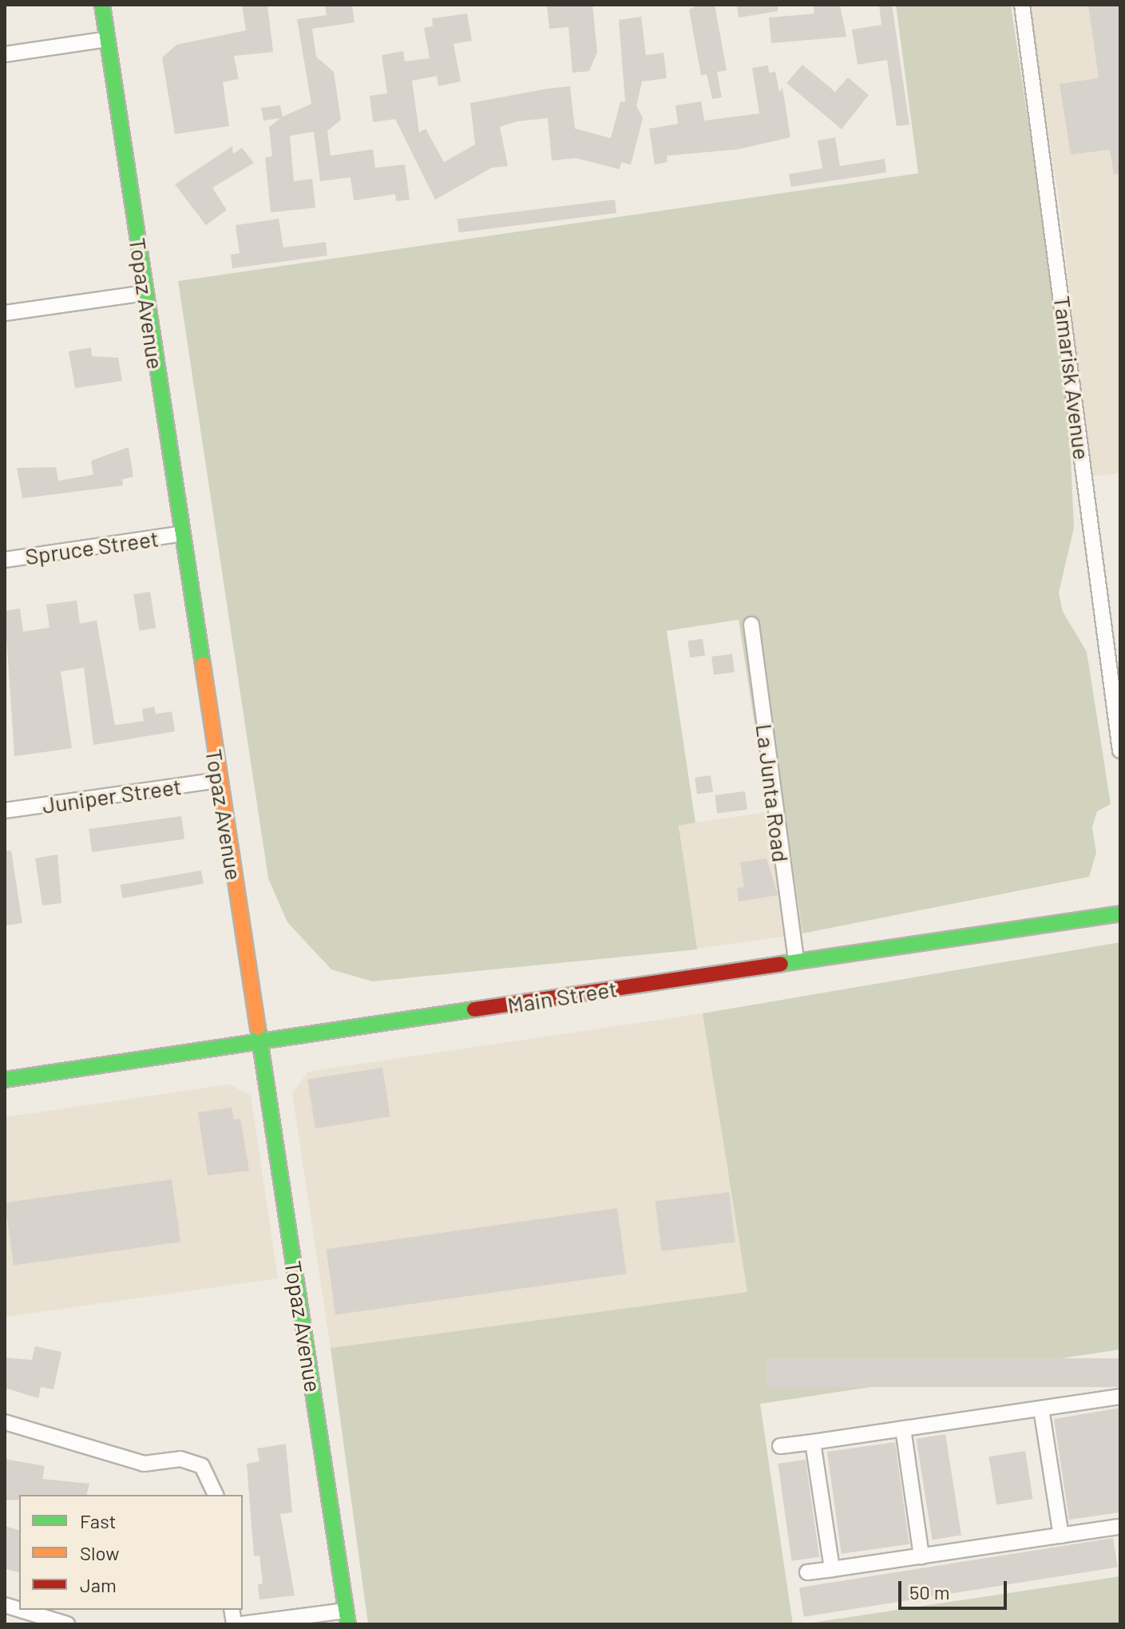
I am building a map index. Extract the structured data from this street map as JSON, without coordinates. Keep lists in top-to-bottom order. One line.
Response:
{"streets":{"street":["Topaz Avenue","Tamarisk Avenue","Spruce Street","La Junta Road","Juniper Street","Main Street"]},"crossings":[["Topaz Avenue","Spruce Street"],["Topaz Avenue","Juniper Street"],["Topaz Avenue","Main Street"],["La Junta Road","Main Street"]],"legend":["Fast","Slow","Jam"],"scale_bar":"50 m"}
